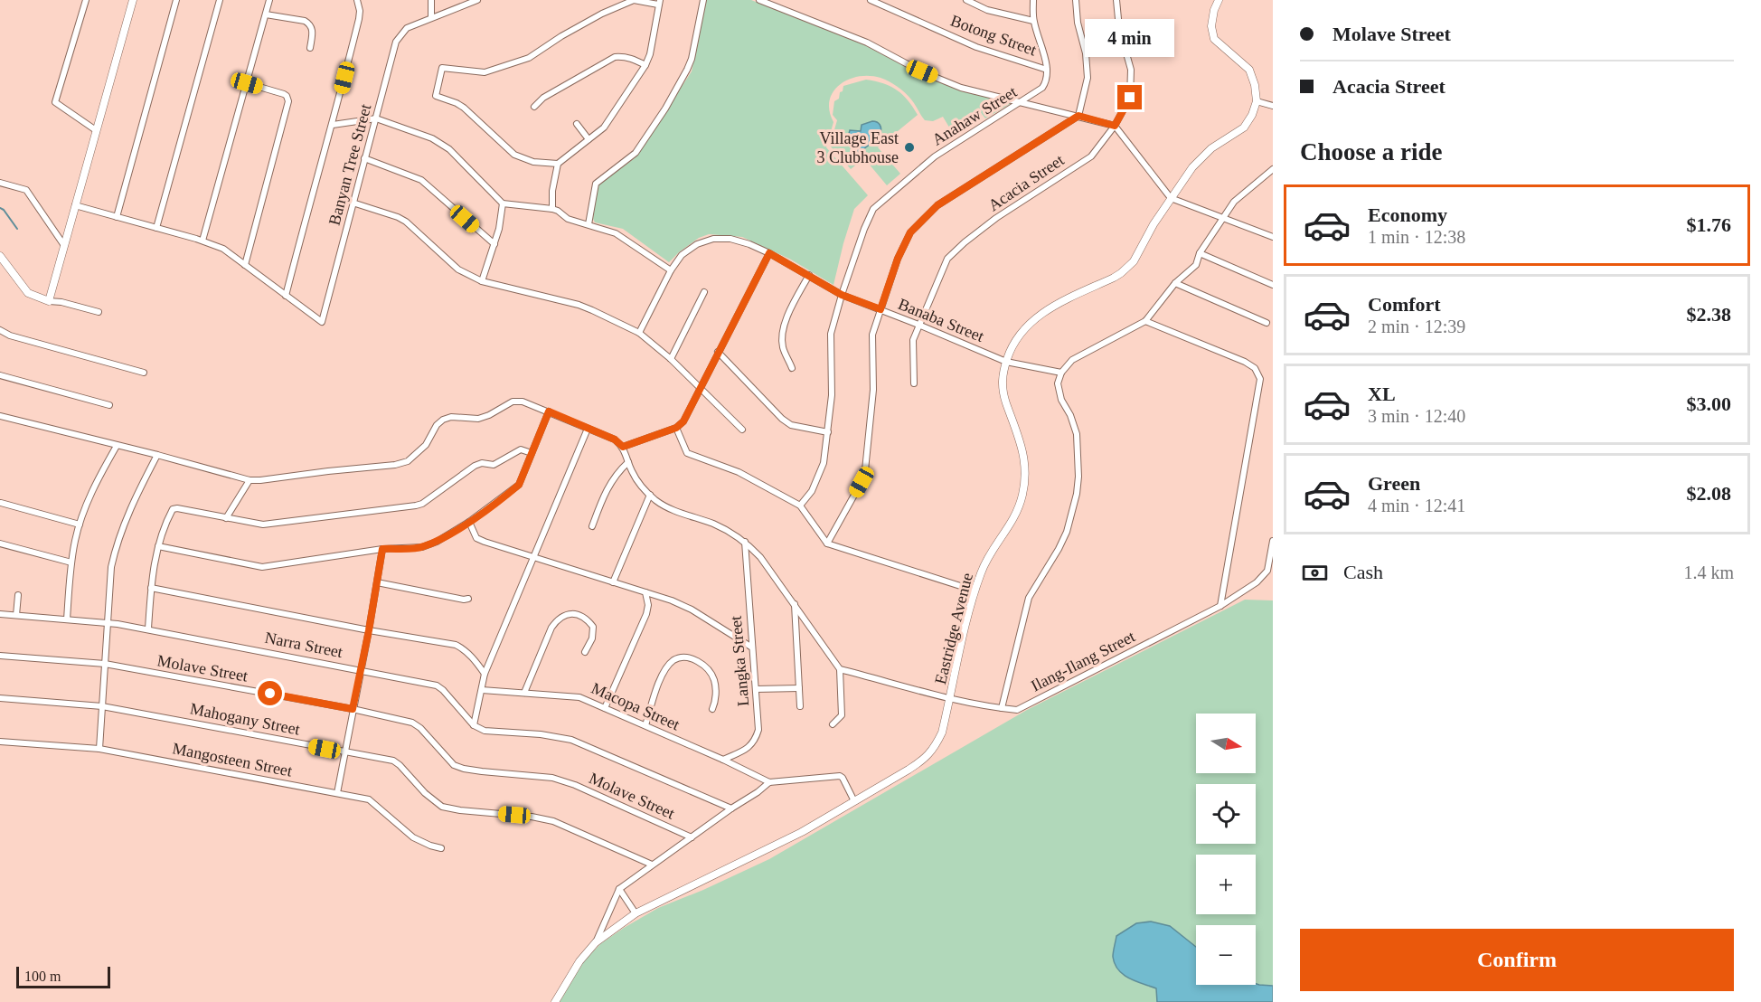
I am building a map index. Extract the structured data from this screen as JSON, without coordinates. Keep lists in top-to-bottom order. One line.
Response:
{"streets":{"street":["Botong Street","Anahaw Street","Banyan Tree Street","Acacia Street","Banaba Street","Eastridge Avenue","Narra Street","Langka Street","Ilang-Ilang Street","Molave Street","Macopa Street","Mahogany Street","Mangosteen Street"]},"crossings":[["Botong Street","Anahaw Street"],["Anahaw Street","Banaba Street"],["Acacia Street","Banaba Street"],["Banaba Street","Eastridge Avenue"],["Eastridge Avenue","Ilang-Ilang Street"],["Langka Street","Macopa Street"]],"places":["Village East 3 Clubhouse"],"scale_bar":"100 m","north":"right","page":{"banner":["Molave Street","Acacia Street"],"bubble":"4 min","heading":"Choose a ride","list":[{"name":"Economy","note":"1 min · 12:38","value":"$1.76"},{"name":"Comfort","note":"2 min · 12:39","value":"$2.38"},{"name":"XL","note":"3 min · 12:40","value":"$3.00"},{"name":"Green","note":"4 min · 12:41","value":"$2.08"}],"pay":["Cash","1.4 km"],"map_buttons":["+","−"],"buttons":"Confirm","scale":"100 m"}}
